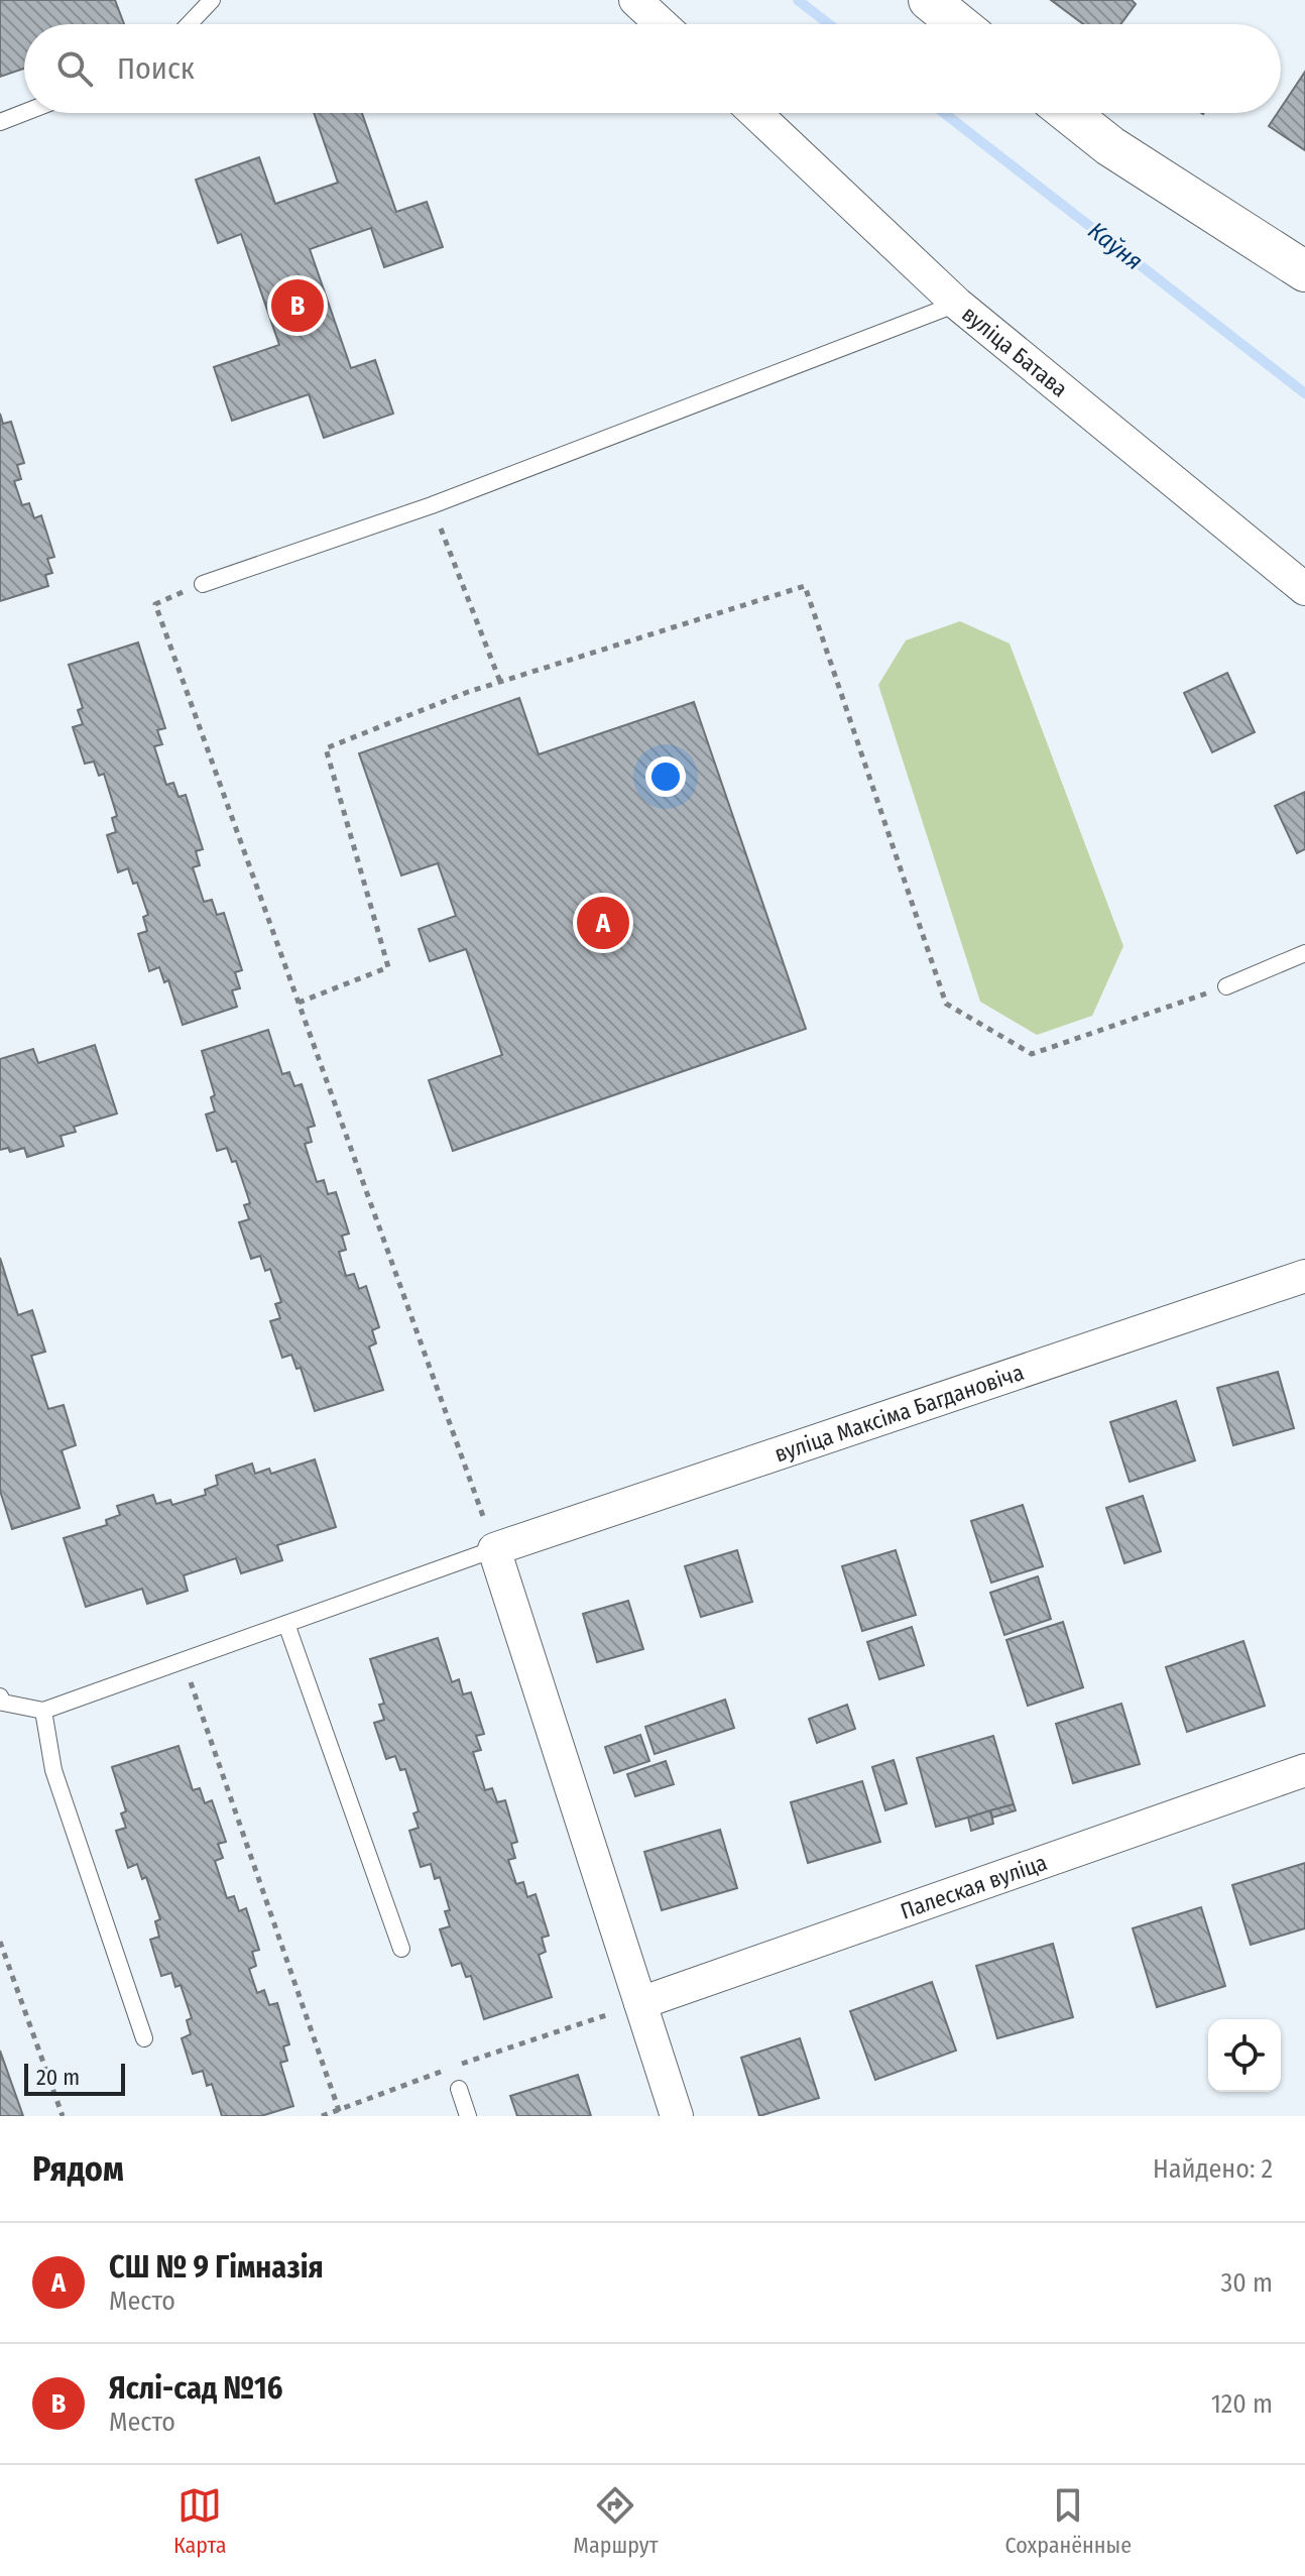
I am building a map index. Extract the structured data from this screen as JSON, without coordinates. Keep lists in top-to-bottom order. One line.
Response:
{"streets":{"street":["вуліца Батава","вуліца Максіма Багдановіча","Палеская вуліца"]},"water":["Каўня"],"scale_bar":"20 m","page":{"search":"Поиск","pins":["B","A"],"scale":"20 m","heading":["Рядом","Найдено: 2"],"list":[{"mark":"A","name":"СШ № 9 Гімназія","note":"Место","value":"30 m"},{"mark":"B","name":"Яслі-сад №16","note":"Место","value":"120 m"}],"nav":["Карта","Маршрут","Сохранённые"]}}
